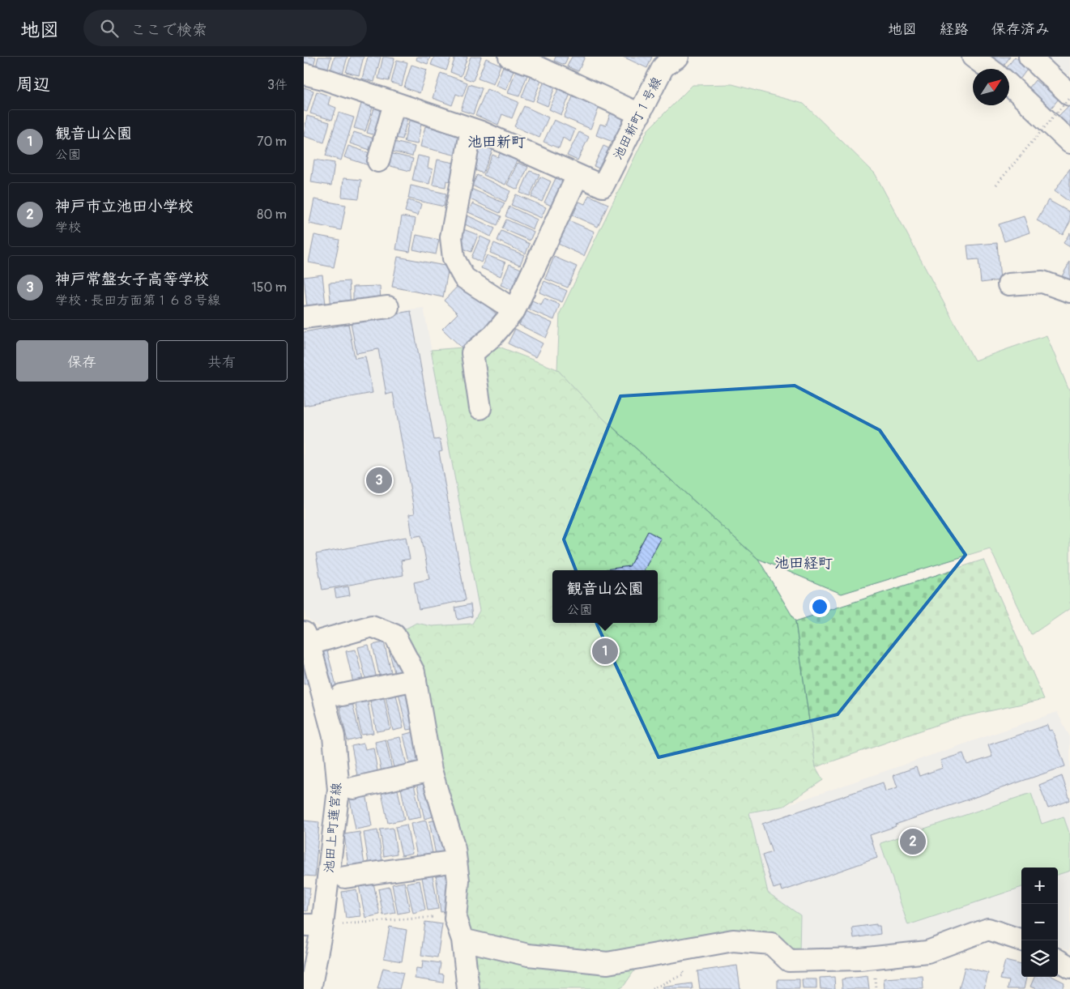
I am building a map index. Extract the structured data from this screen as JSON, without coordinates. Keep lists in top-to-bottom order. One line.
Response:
{"streets":{"street":["池田新町１号線","池田上町蓮宮線"]},"districts":["池田新町","池田経町"],"north":"top right","page":{"header":"地図","search":"ここで検索","nav":["地図","経路","保存済み"],"heading":["周辺","3件"],"list":[{"mark":"1","name":"観音山公園","note":"公園","value":"70 m"},{"mark":"2","name":"神戸市立池田小学校","note":"学校","value":"80 m"},{"mark":"3","name":"神戸常盤女子高等学校","note":"学校 · 長田方面第１６８号線","value":"150 m"}],"buttons":["保存","共有"],"pins":["3","1","2"],"popup":["観音山公園","公園"],"map_buttons":["+","−"]}}
